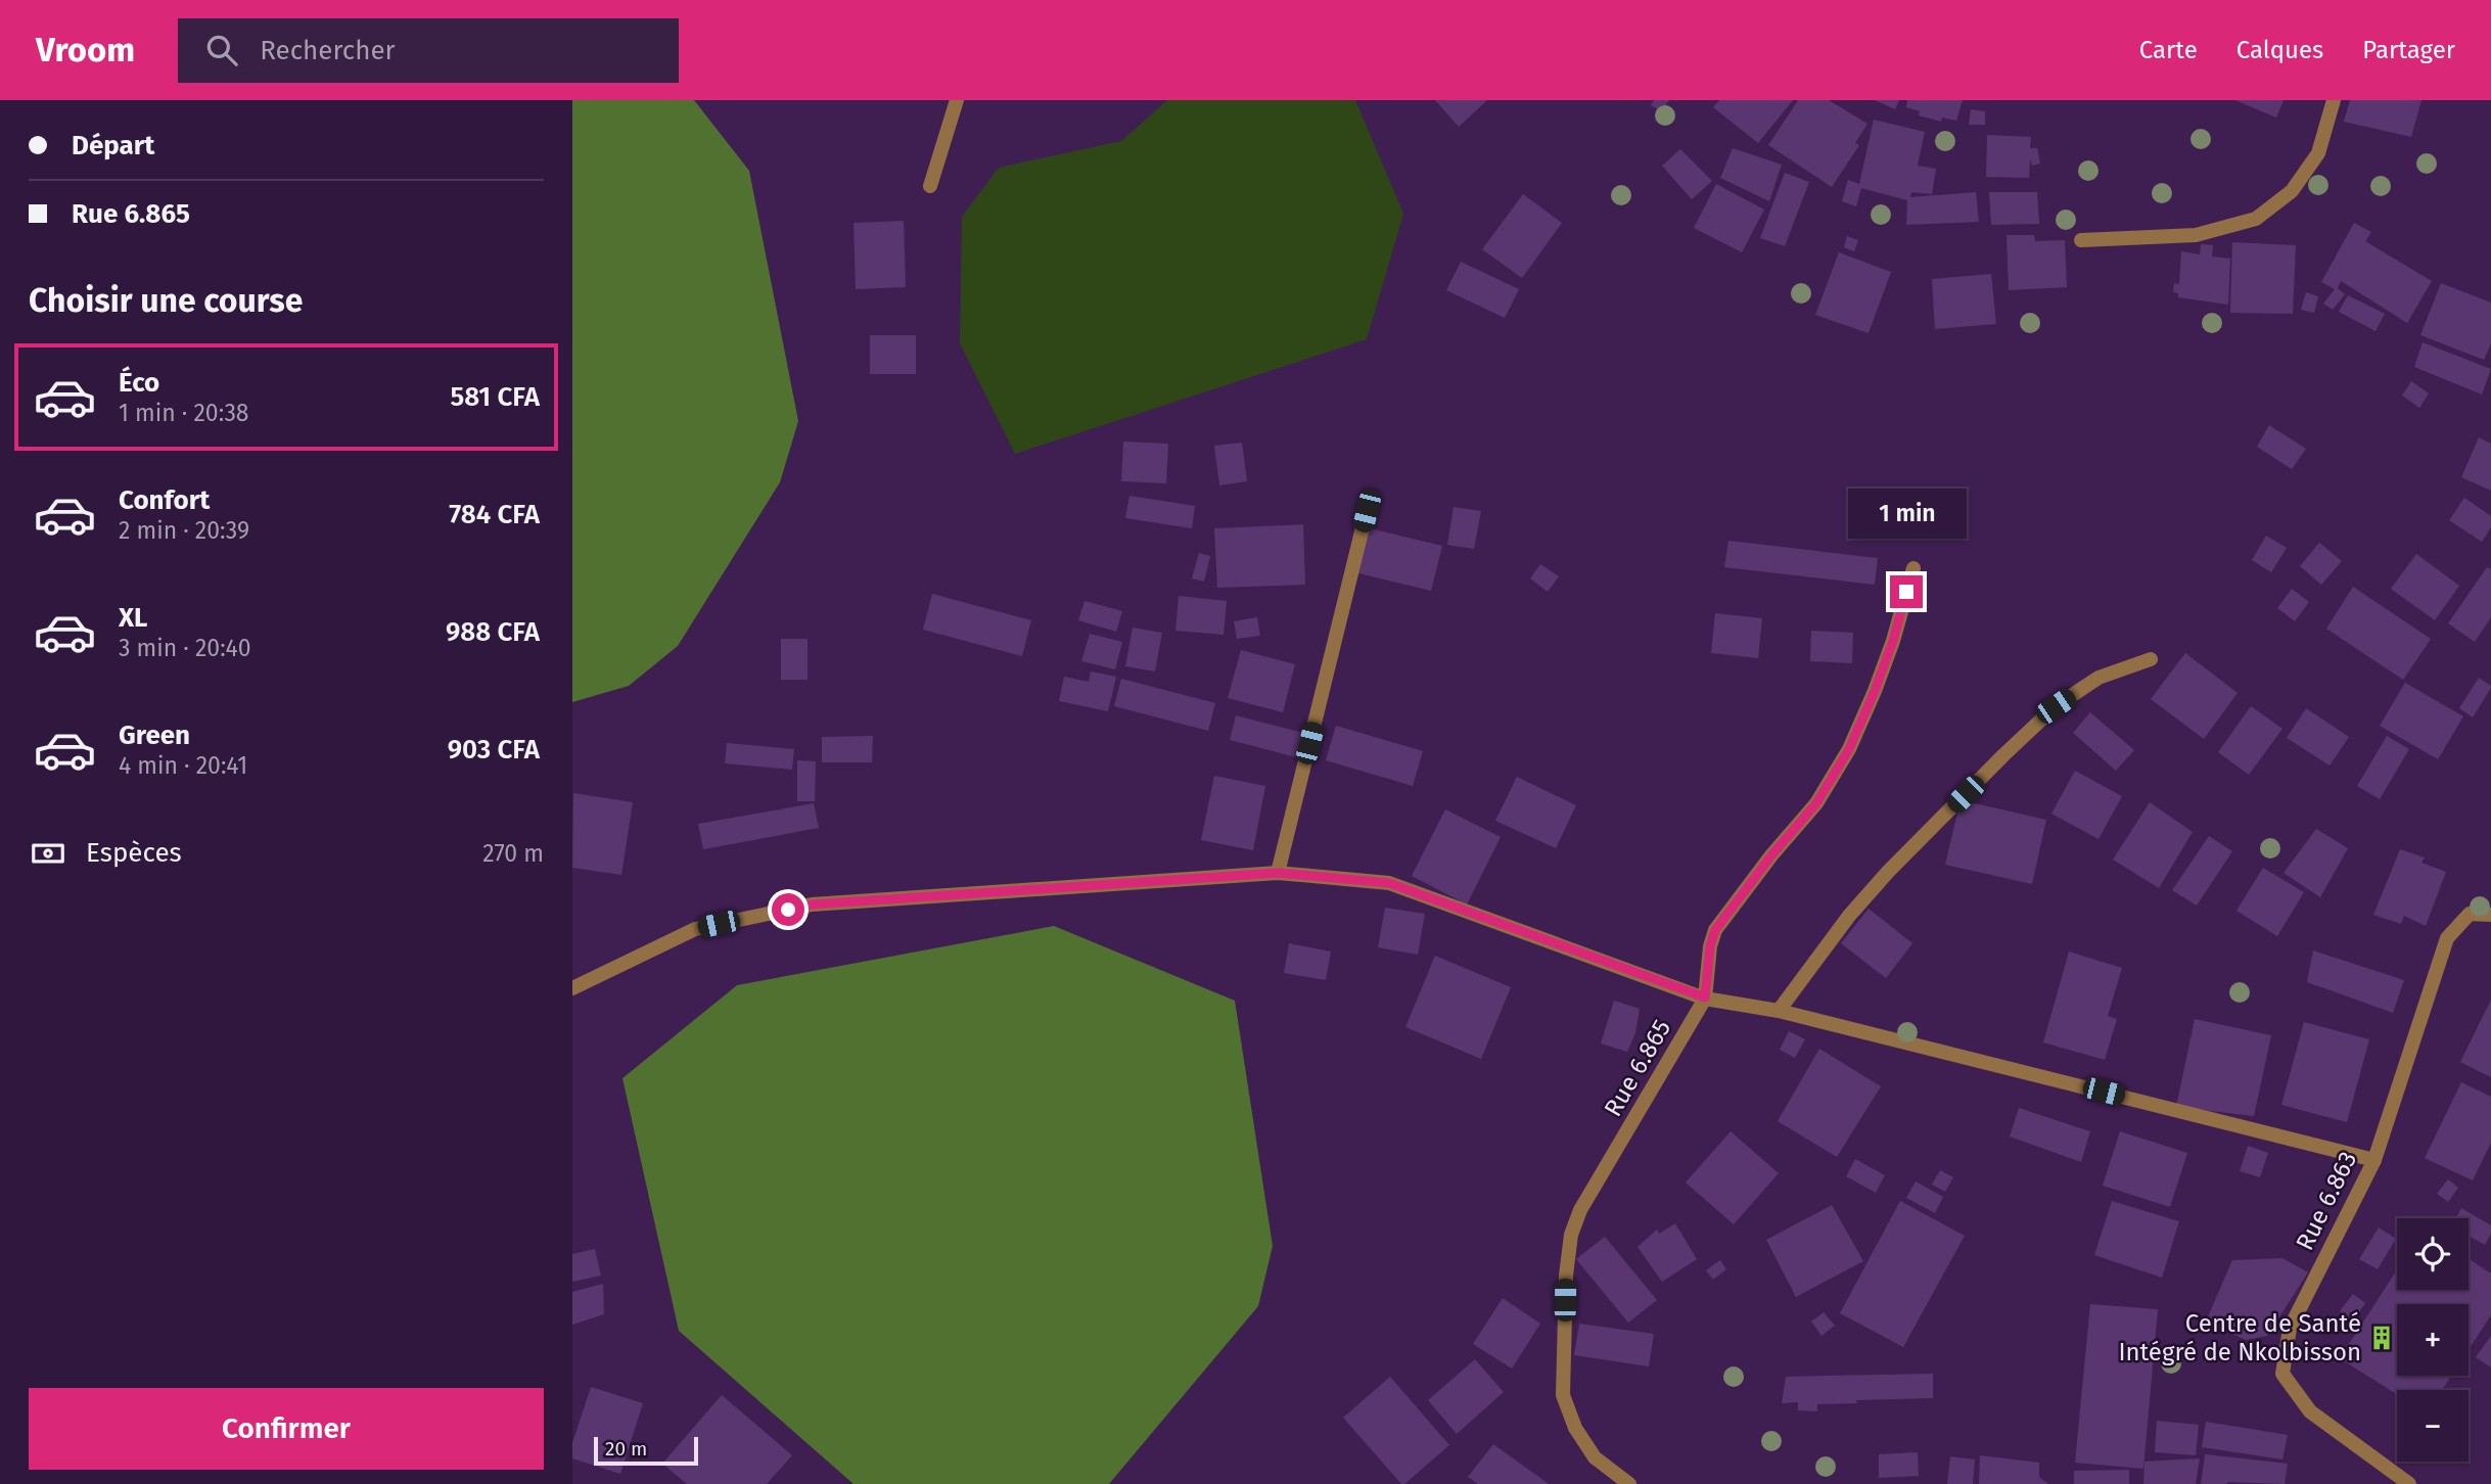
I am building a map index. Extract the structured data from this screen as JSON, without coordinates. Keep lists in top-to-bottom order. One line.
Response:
{"streets":{"street":["Rue 6.865","Rue 6.863"]},"places":{"building":["Centre de Santé Intégré de Nkolbisson"]},"scale_bar":"20 m","page":{"header":"Vroom","search":"Rechercher","nav":["Carte","Calques","Partager"],"banner":["Départ","Rue 6.865"],"heading":"Choisir une course","list":[{"name":"Éco","note":"1 min · 20:38","value":"581 CFA"},{"name":"Confort","note":"2 min · 20:39","value":"784 CFA"},{"name":"XL","note":"3 min · 20:40","value":"988 CFA"},{"name":"Green","note":"4 min · 20:41","value":"903 CFA"}],"bubble":"1 min","pay":["Espèces","270 m"],"map_buttons":["+","−"],"buttons":"Confirmer","scale":"20 m"}}
